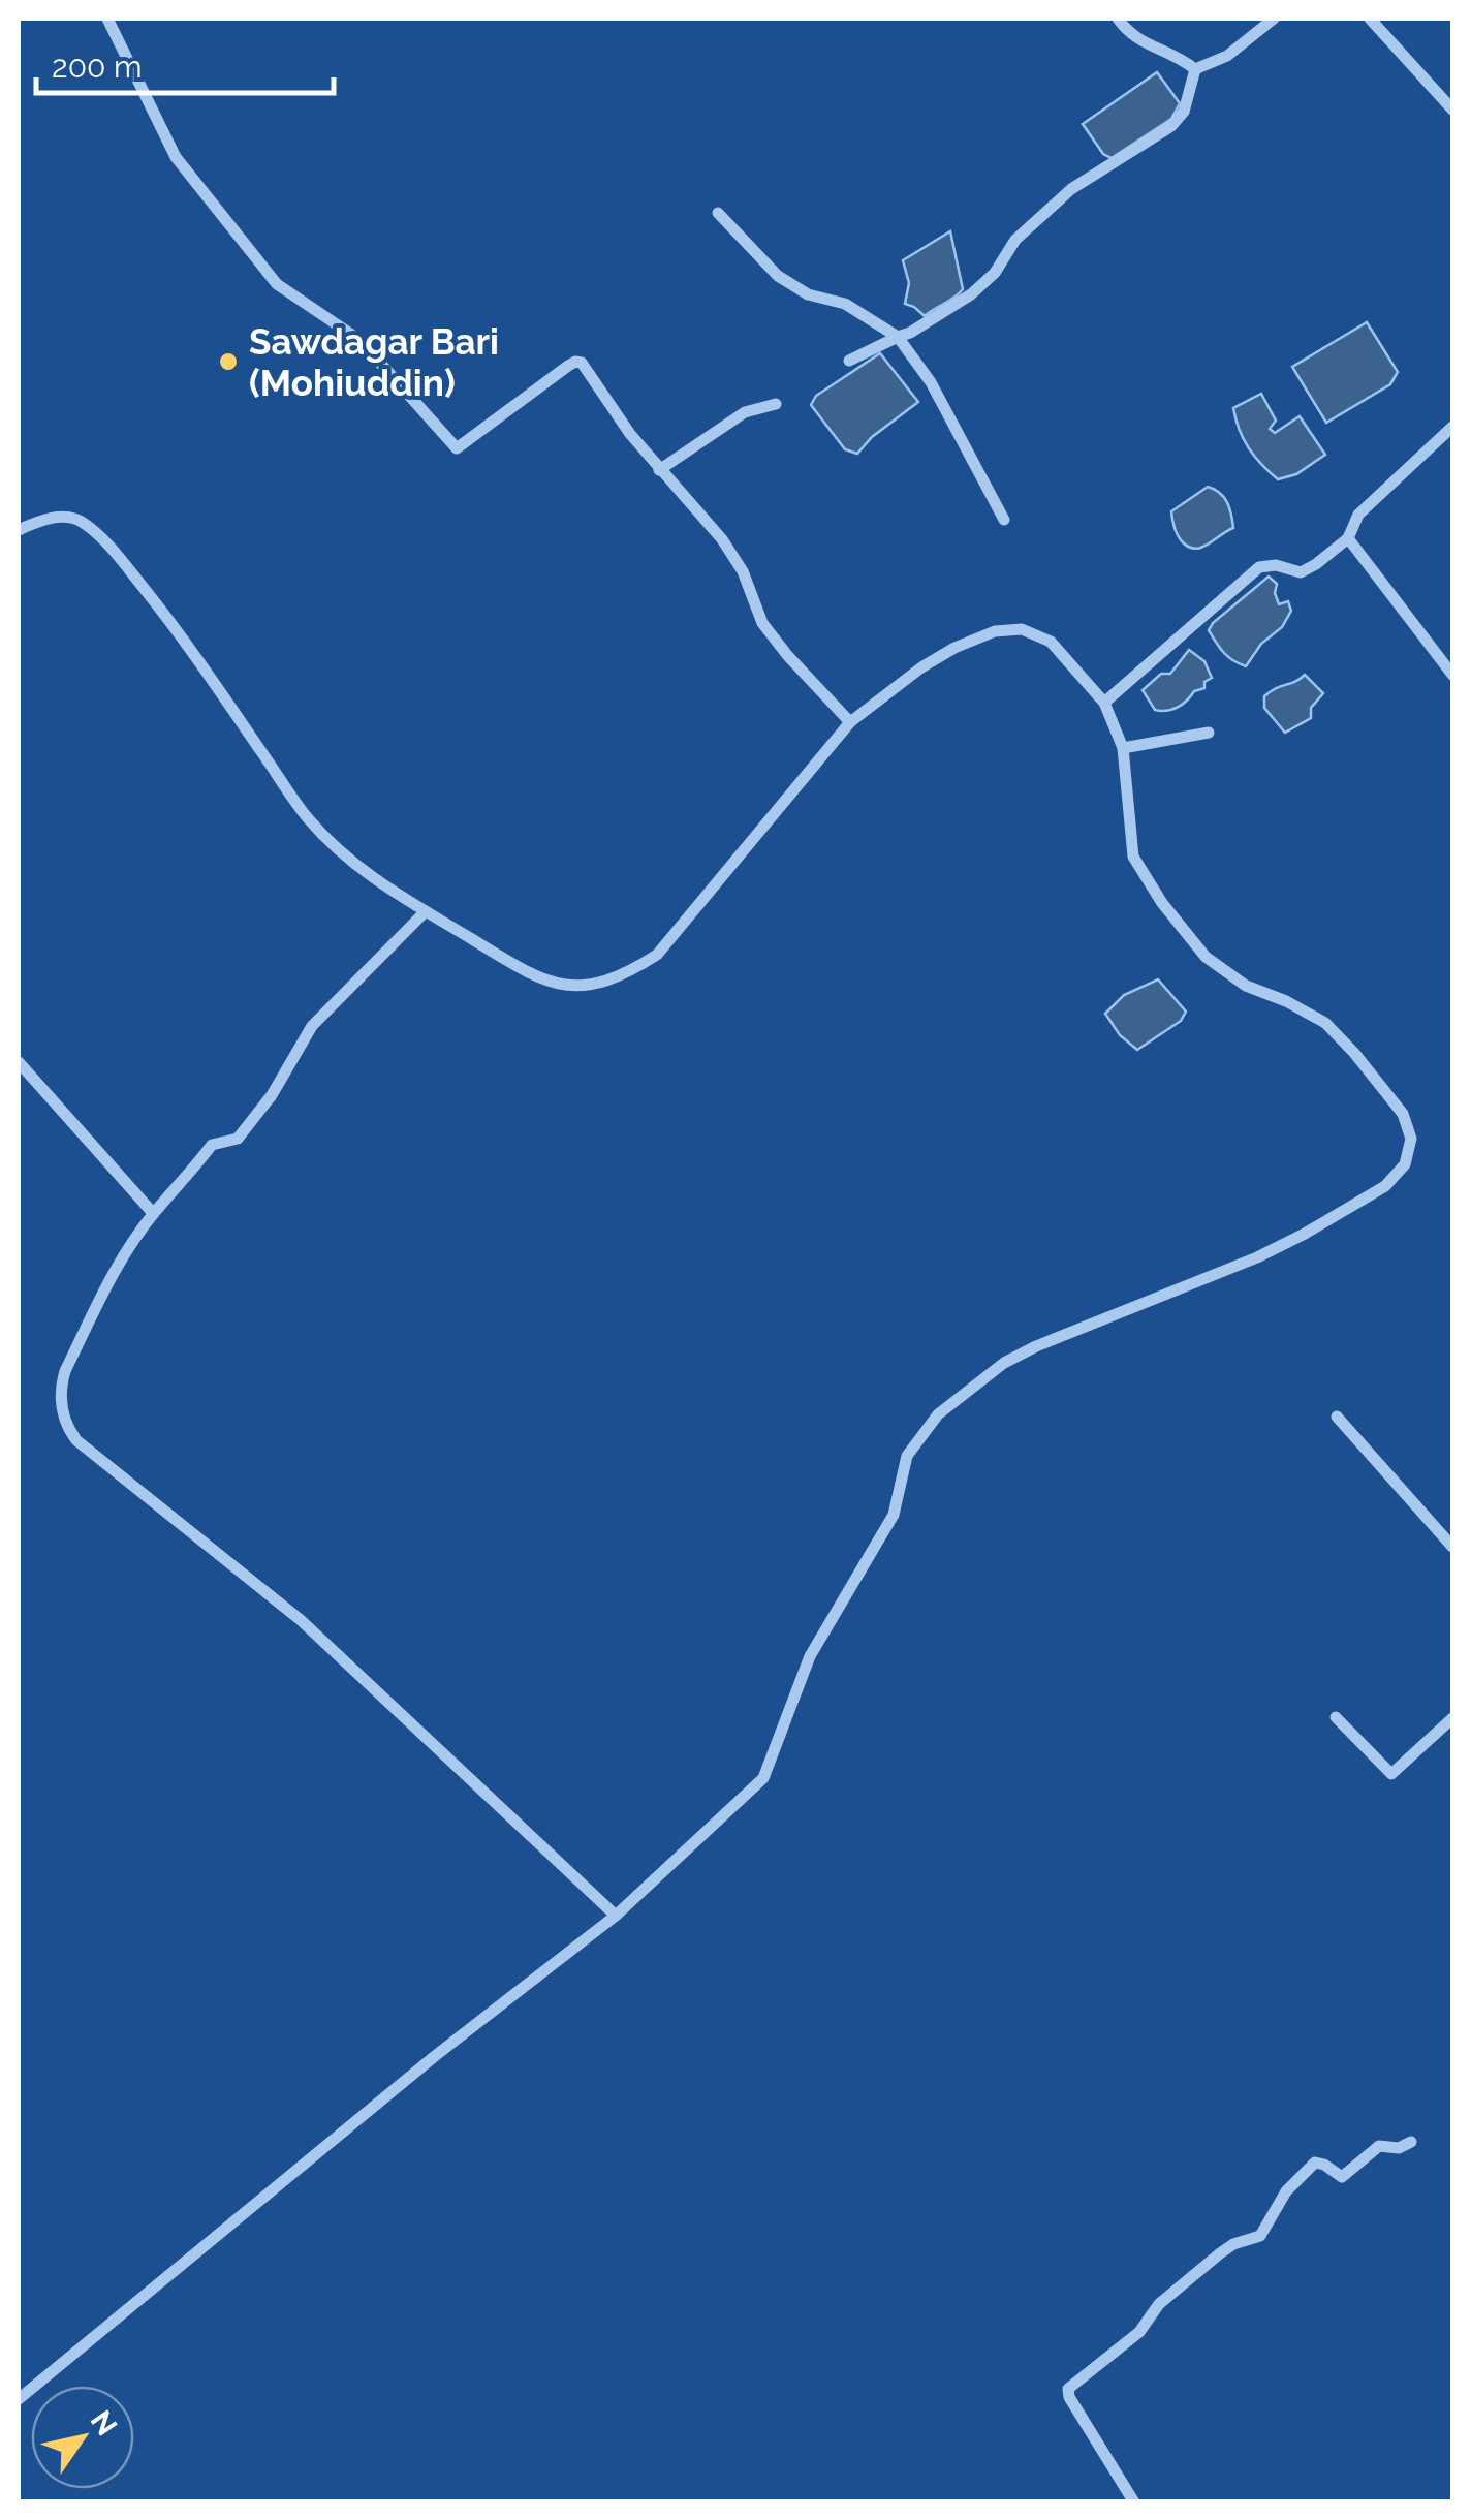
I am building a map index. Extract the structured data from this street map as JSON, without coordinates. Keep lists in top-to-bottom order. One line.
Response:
{"places":["Sawdagar Bari (Mohiuddin)"],"scale_bar":"200 m","north":"top right"}
